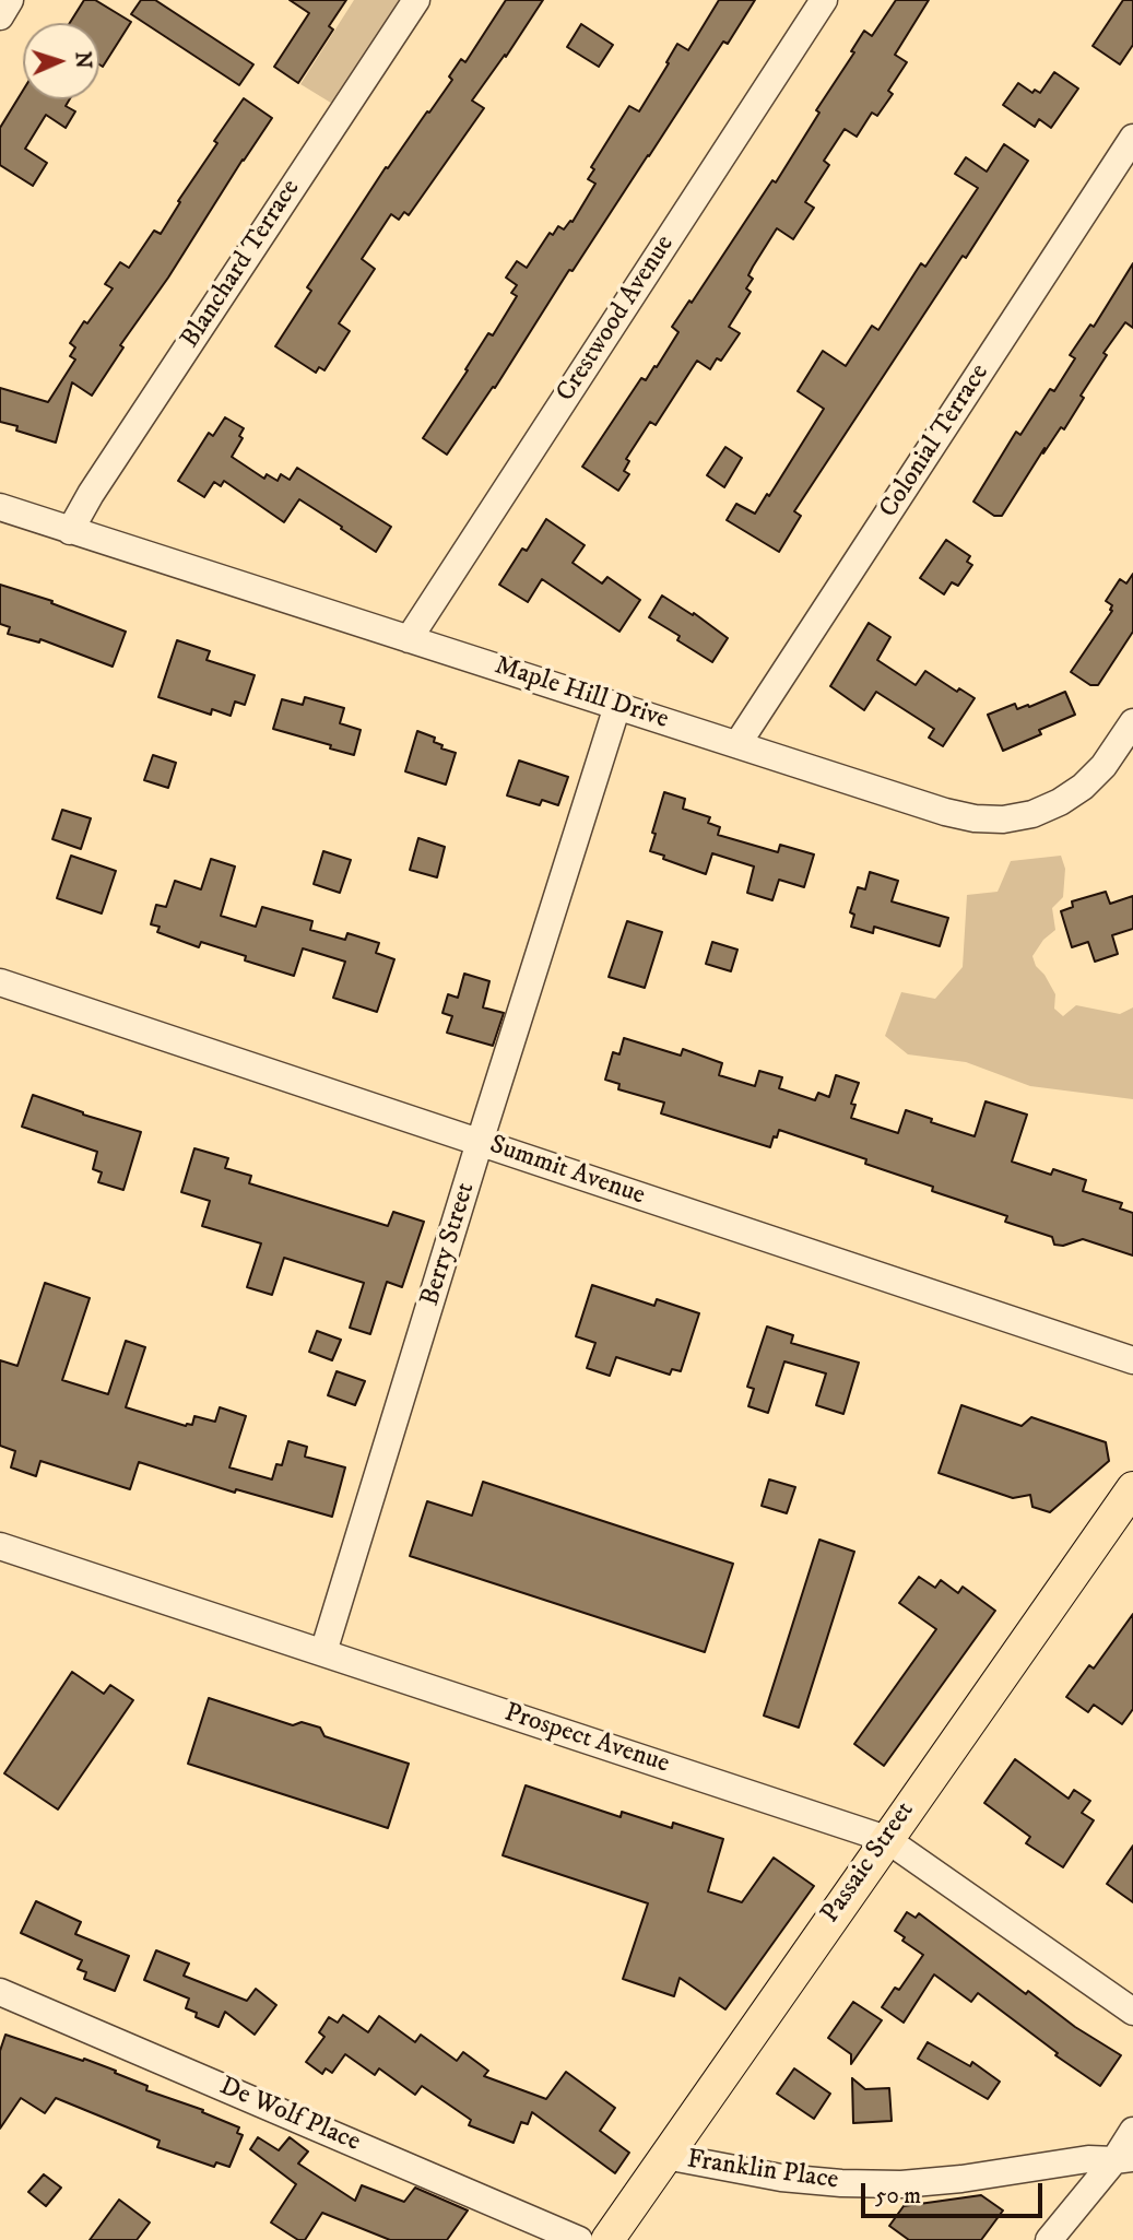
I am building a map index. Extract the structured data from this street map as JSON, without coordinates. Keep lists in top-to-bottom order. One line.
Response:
{"streets":{"main road":["Passaic Street"],"street":["Blanchard Terrace","Crestwood Avenue","Colonial Terrace","Maple Hill Drive","Summit Avenue","Berry Street","Prospect Avenue","De Wolf Place","Franklin Place"]},"crossings":[["Blanchard Terrace","Maple Hill Drive"],["Crestwood Avenue","Maple Hill Drive"],["Colonial Terrace","Maple Hill Drive"],["Maple Hill Drive","Berry Street"],["Summit Avenue","Berry Street"],["Berry Street","Prospect Avenue"],["Prospect Avenue","Passaic Street"],["Passaic Street","Franklin Place"]],"scale_bar":"50 m","north":"right"}
